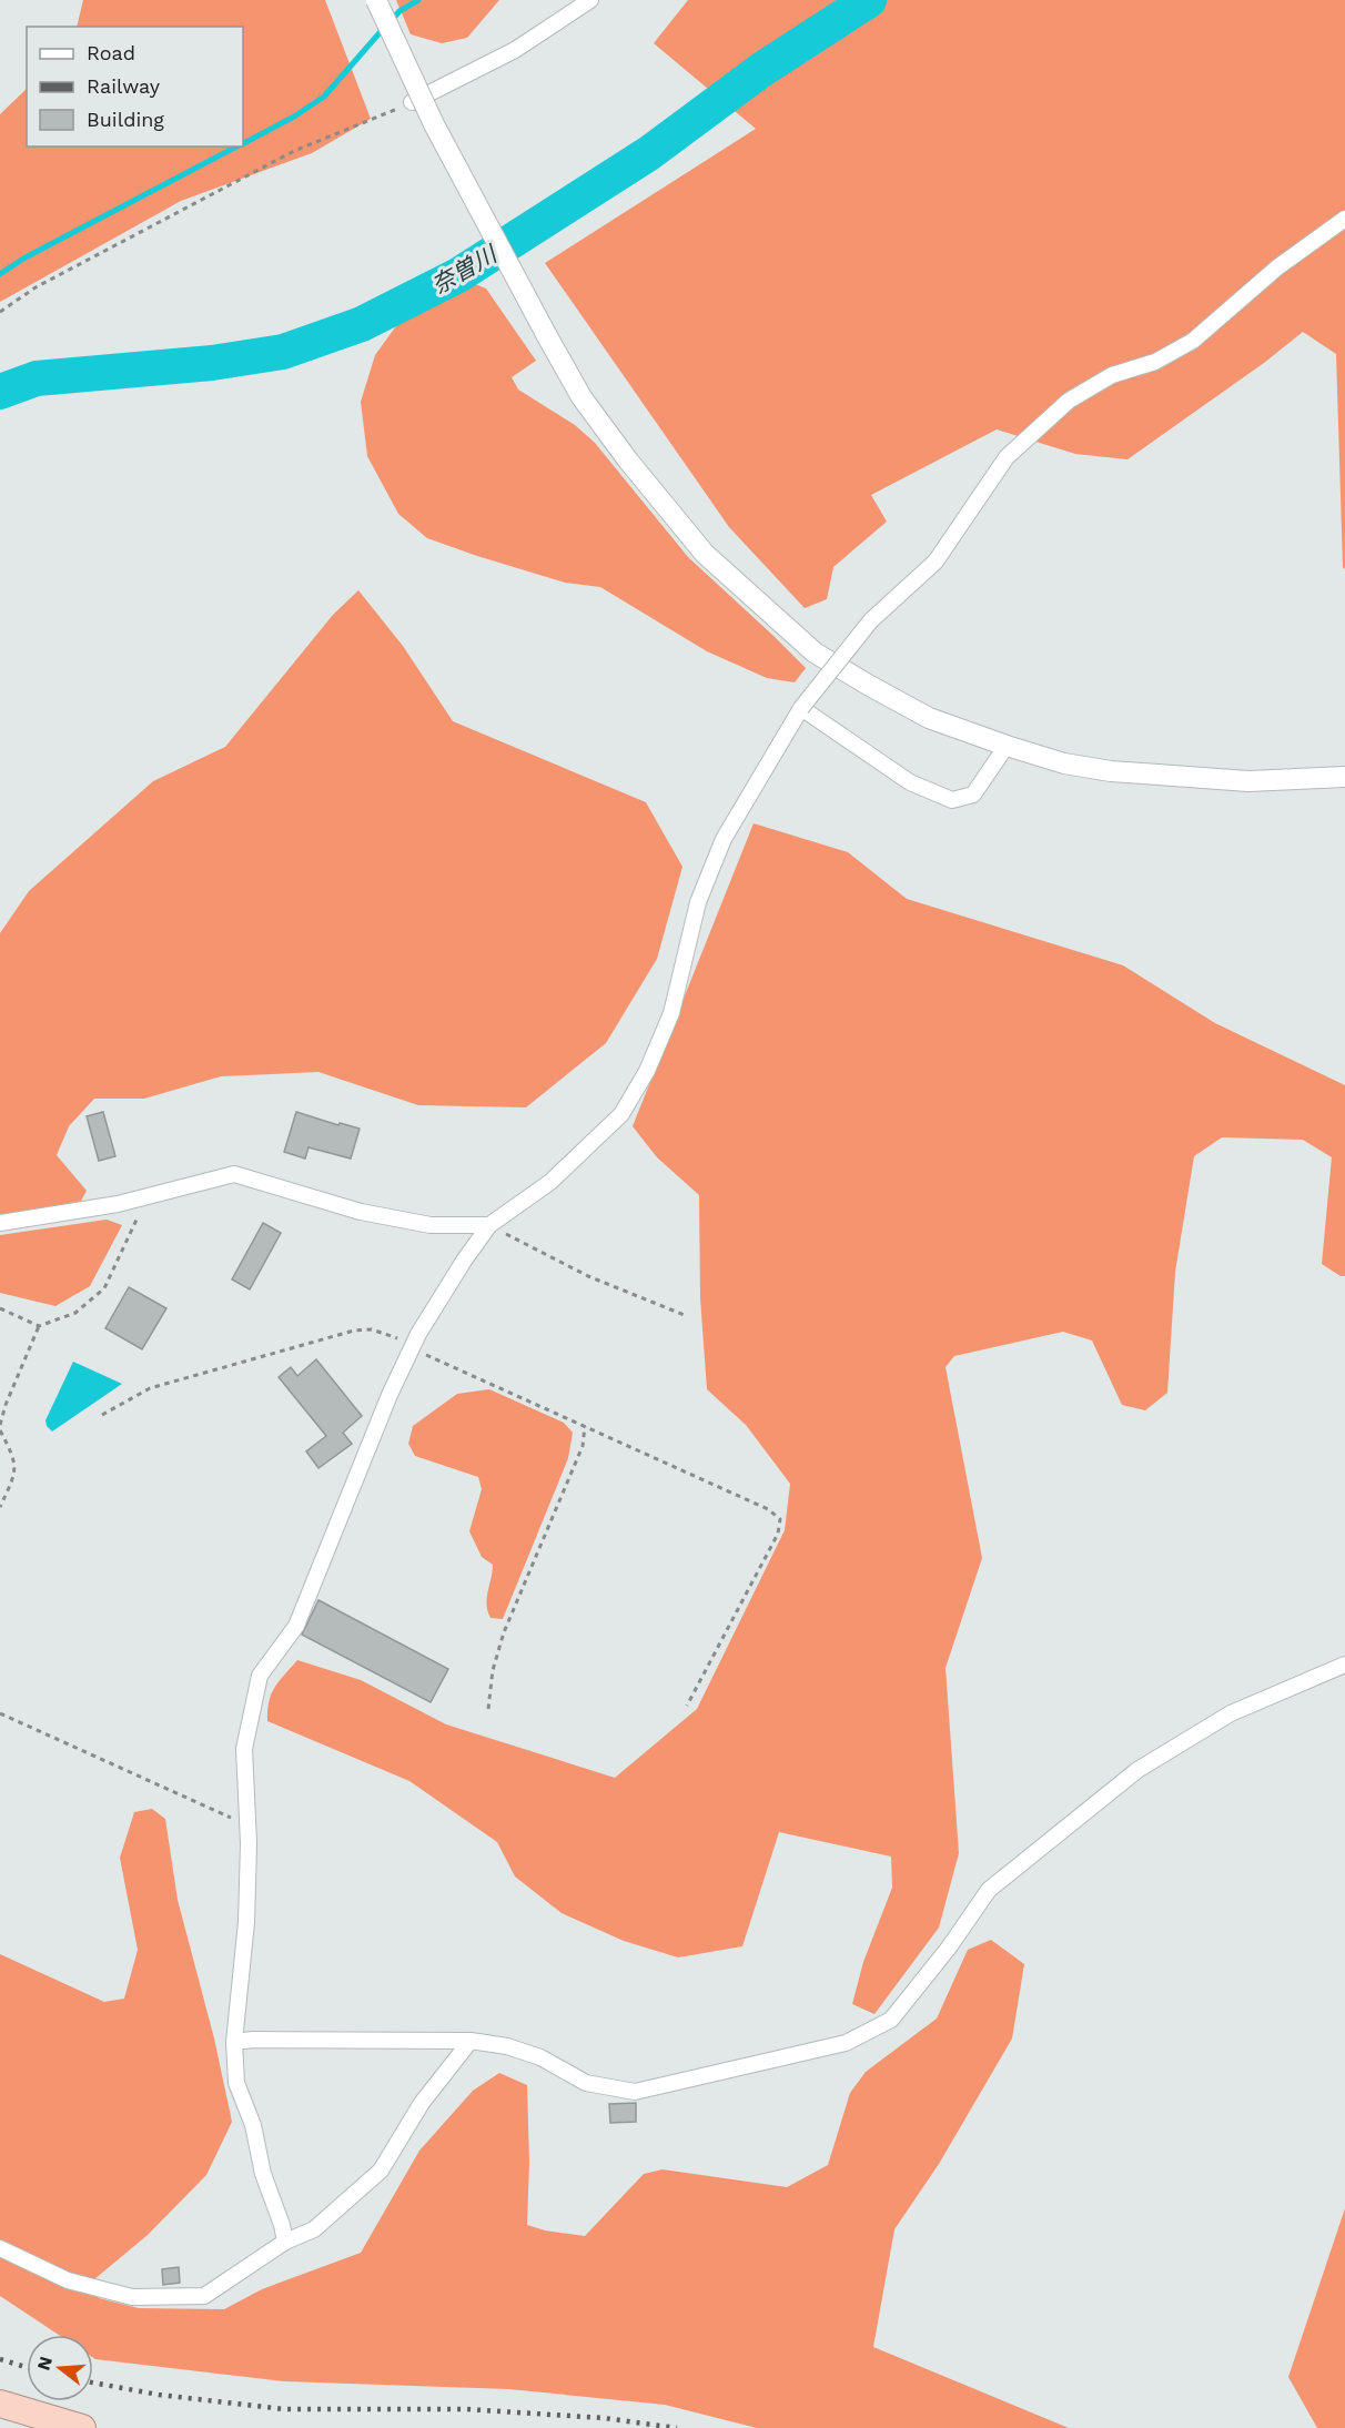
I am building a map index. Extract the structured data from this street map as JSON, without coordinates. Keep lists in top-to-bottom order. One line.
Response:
{"water":["奈曽川"],"legend":["Road","Railway","Building"],"north":"left"}
